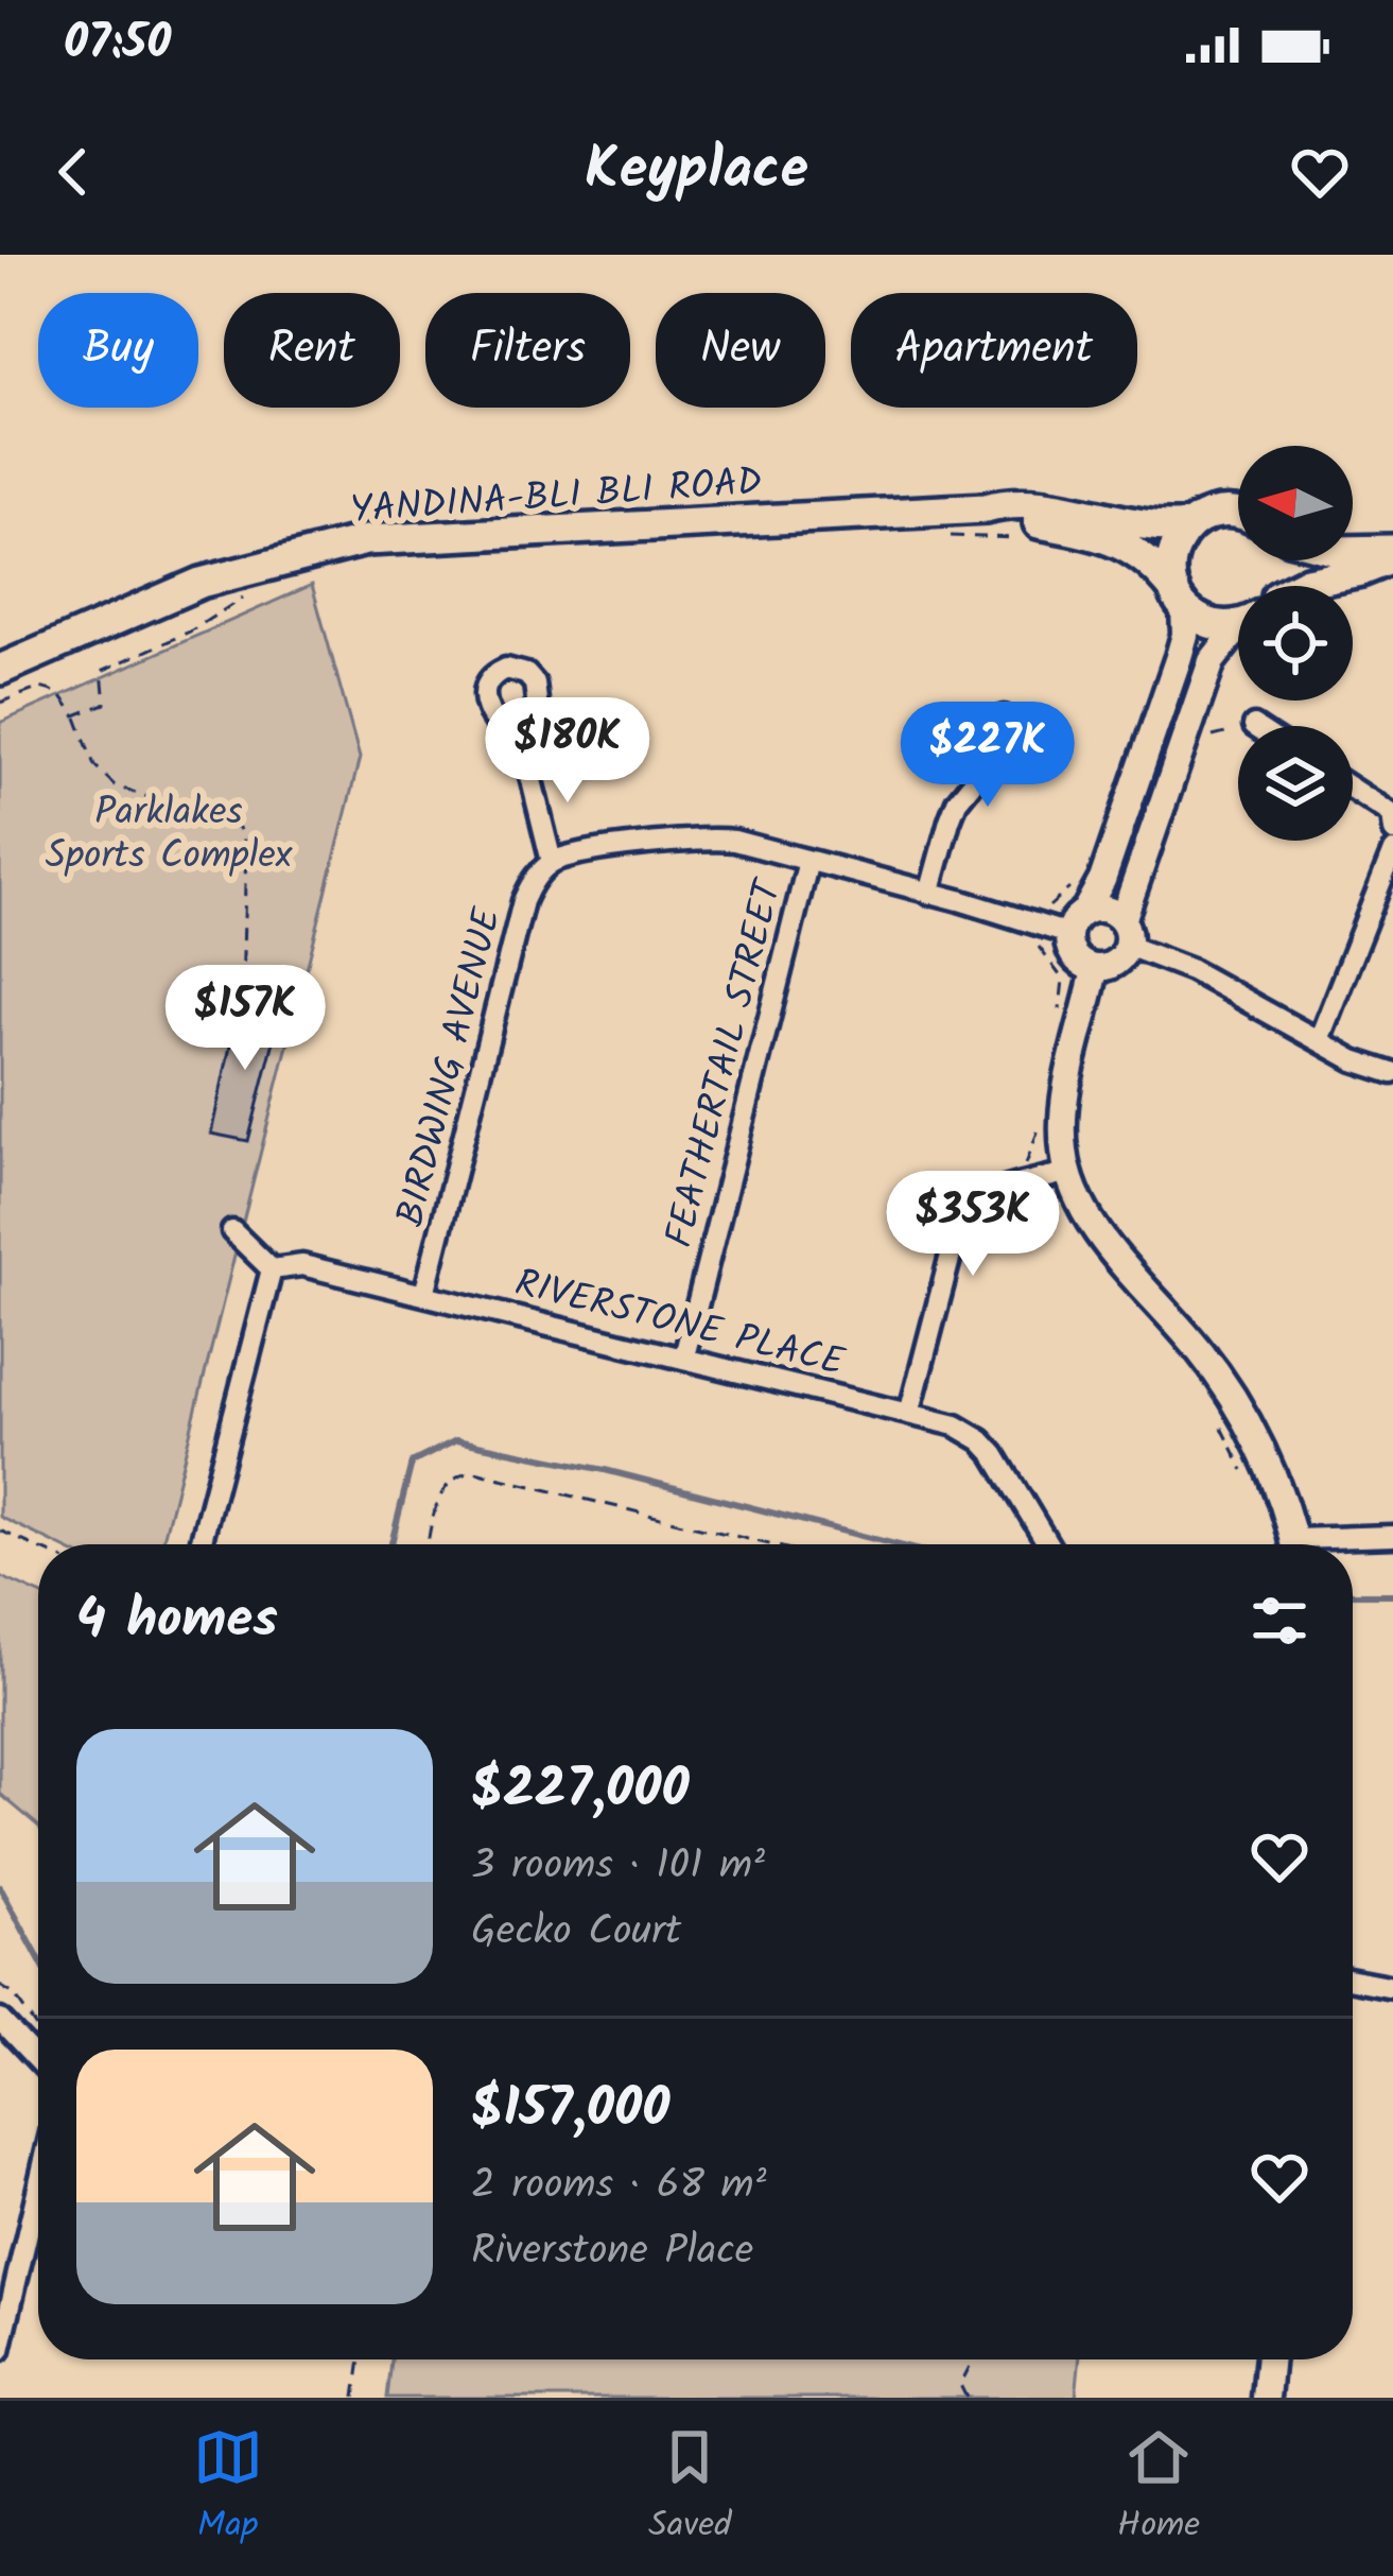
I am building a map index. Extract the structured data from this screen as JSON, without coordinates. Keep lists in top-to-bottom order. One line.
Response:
{"streets":{"main road":["YANDINA-BLI BLI ROAD"],"street":["FEATHERTAIL STREET","BIRDWING AVENUE","RIVERSTONE PLACE"]},"crossings":[["FEATHERTAIL STREET","RIVERSTONE PLACE"],["BIRDWING AVENUE","RIVERSTONE PLACE"]],"parks":["Parklakes Sports Complex"],"north":"left","page":{"status":"07:50","header":"Keyplace","chip":["Buy","Rent","Filters","New","Apartment"],"price":["$180K","$227K","$157K","$353K"],"heading":"4 homes","list":[{"name":"$227,000","note":"3 rooms · 101 m² · Gecko Court"},{"name":"$157,000","note":"2 rooms · 68 m² · Riverstone Place"}],"tabs":["Map","Saved","Home"]}}
